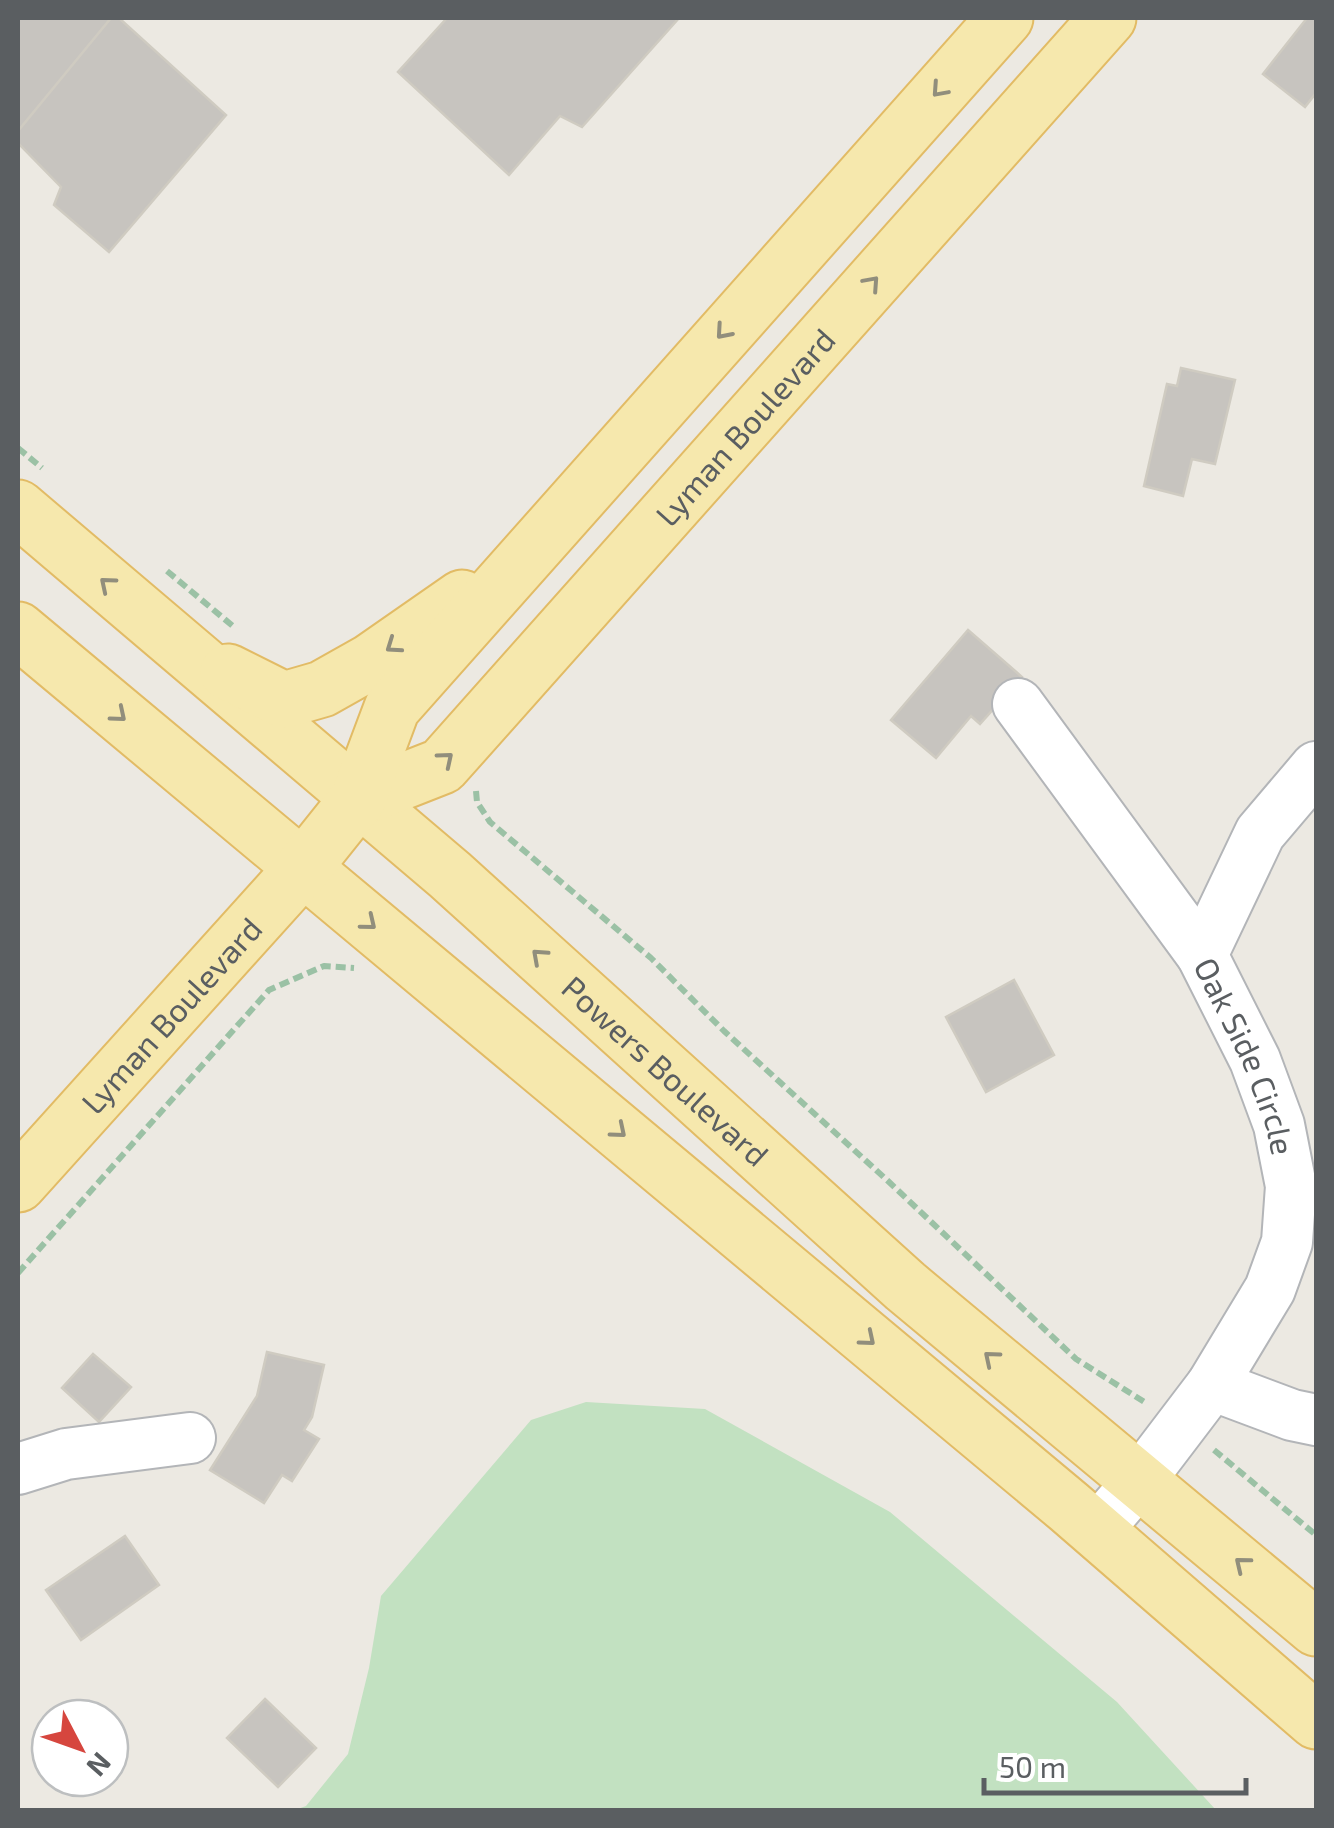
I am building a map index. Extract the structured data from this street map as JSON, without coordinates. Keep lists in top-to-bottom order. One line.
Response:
{"streets":{"main road":["Lyman Boulevard","Powers Boulevard"],"street":["Oak Side Circle"]},"crossings":[["Lyman Boulevard","Powers Boulevard"],["Oak Side Circle","Powers Boulevard"]],"scale_bar":"50 m","north":"bottom right"}
